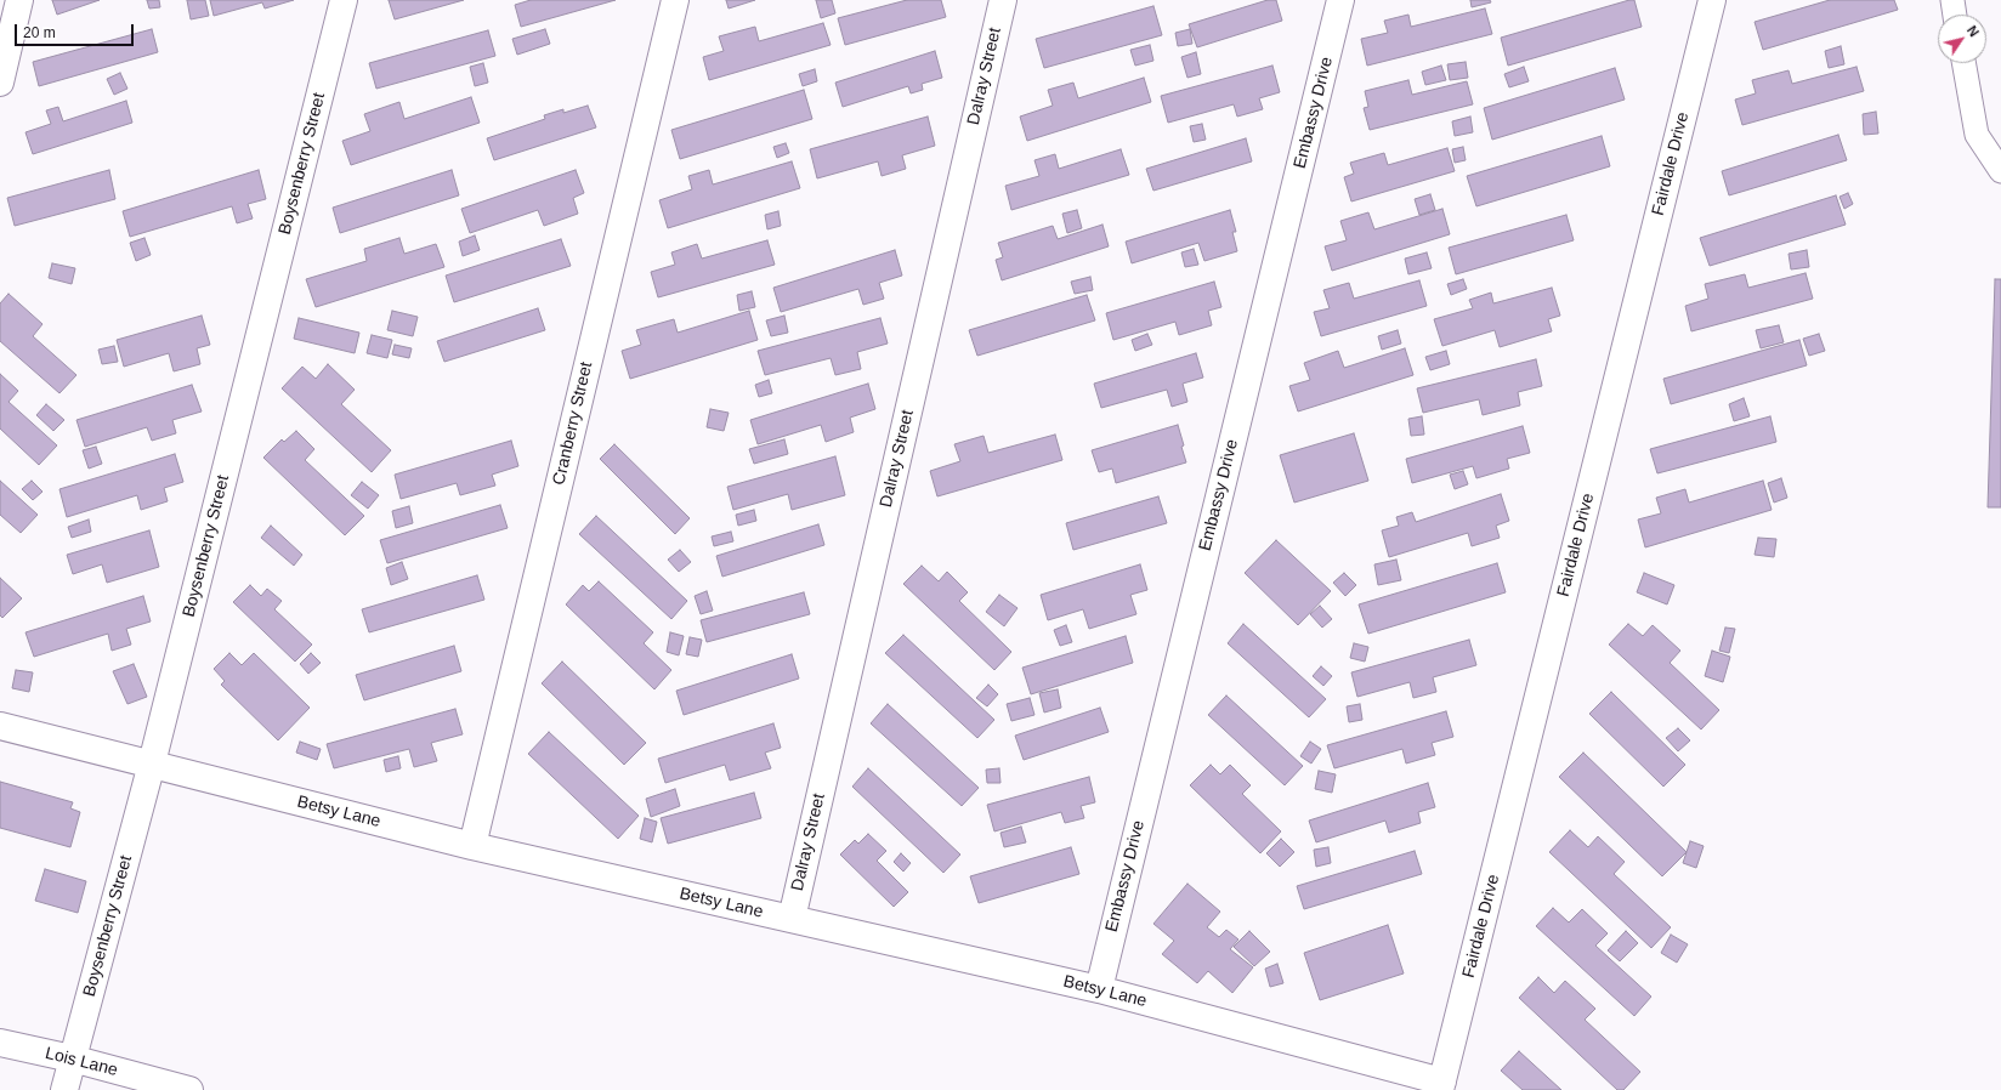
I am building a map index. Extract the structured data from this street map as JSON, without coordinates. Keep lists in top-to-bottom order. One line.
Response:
{"streets":{"street":["Dalray Street","Embassy Drive","Boysenberry Street","Fairdale Drive","Cranberry Street","Betsy Lane","Lois Lane"]},"crossings":[["Dalray Street","Betsy Lane"],["Embassy Drive","Betsy Lane"],["Boysenberry Street","Betsy Lane"],["Boysenberry Street","Lois Lane"],["Fairdale Drive","Betsy Lane"],["Cranberry Street","Betsy Lane"]],"scale_bar":"20 m","north":"top right"}
